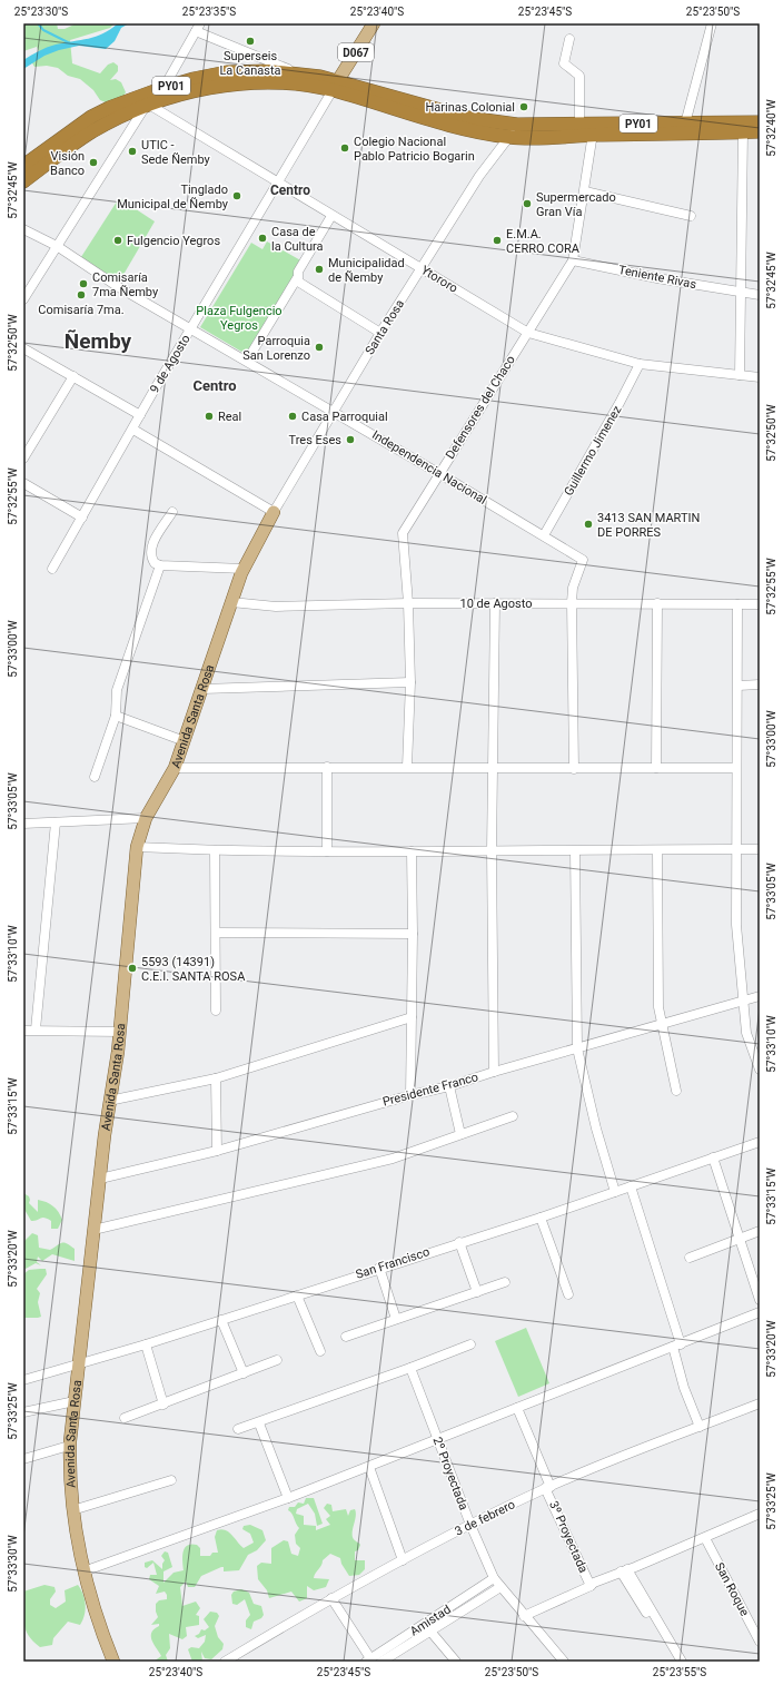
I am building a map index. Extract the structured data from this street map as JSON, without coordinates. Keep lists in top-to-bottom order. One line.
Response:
{"streets":{"highway":["PY01"],"main road":["D067","Avenida Santa Rosa"],"street":["Teniente Rivas","Ytororo","Santa Rosa","9 de Agosto","Defensores del Chaco","Guillermo Jimenez","Independencia Nacional","10 de Agosto","Presidente Franco","San Francisco","2º Proyectada","3 de febrero","3º Proyectada","San Roque","Amistad"]},"crossings":[["D067","PY01"],["D067","9 de Agosto"],["PY01","Ytororo"],["PY01","Santa Rosa"],["PY01","9 de Agosto"],["PY01","Defensores del Chaco"],["Teniente Rivas","Defensores del Chaco"],["Ytororo","Santa Rosa"],["Ytororo","9 de Agosto"],["Ytororo","Defensores del Chaco"],["Ytororo","Guillermo Jimenez"],["Santa Rosa","Independencia Nacional"],["Santa Rosa","Avenida Santa Rosa"],["9 de Agosto","Independencia Nacional"],["Defensores del Chaco","Independencia Nacional"],["Defensores del Chaco","10 de Agosto"],["Guillermo Jimenez","Independencia Nacional"],["Independencia Nacional","10 de Agosto"],["10 de Agosto","Avenida Santa Rosa"],["Avenida Santa Rosa","Presidente Franco"],["Avenida Santa Rosa","San Francisco"],["2º Proyectada","3 de febrero"],["2º Proyectada","Amistad"],["3 de febrero","3º Proyectada"]],"districts":["Centro","Ñemby","Centro"],"parks":["Plaza Fulgencio Yegros"],"places":["Superseis La Canasta","Harinas Colonial","Colegio Nacional Pablo Patricio Bogarin","UTIC - Sede Ñemby","Visión Banco","Tinglado Municipal de Ñemby","Supermercado Gran Vía","Casa de la Cultura","Fulgencio Yegros","E.M.A. CERRO CORA","Municipalidad de Ñemby","Comisaría 7ma Ñemby","Comisaría 7ma.","Parroquia San Lorenzo","Real","Casa Parroquial","Tres Eses","3413 SAN MARTIN DE PORRES","5593 (14391) C.E.I. SANTA ROSA"],"coordinates":["25°23'30\"S","25°23'35\"S","25°23'40\"S","25°23'45\"S","25°23'50\"S","57°32'40\"W","57°32'45\"W","57°32'50\"W","57°32'55\"W","57°33'00\"W","57°33'05\"W","57°33'10\"W","57°33'15\"W","57°33'20\"W","57°33'25\"W","57°33'30\"W","25°23'55\"S"]}
